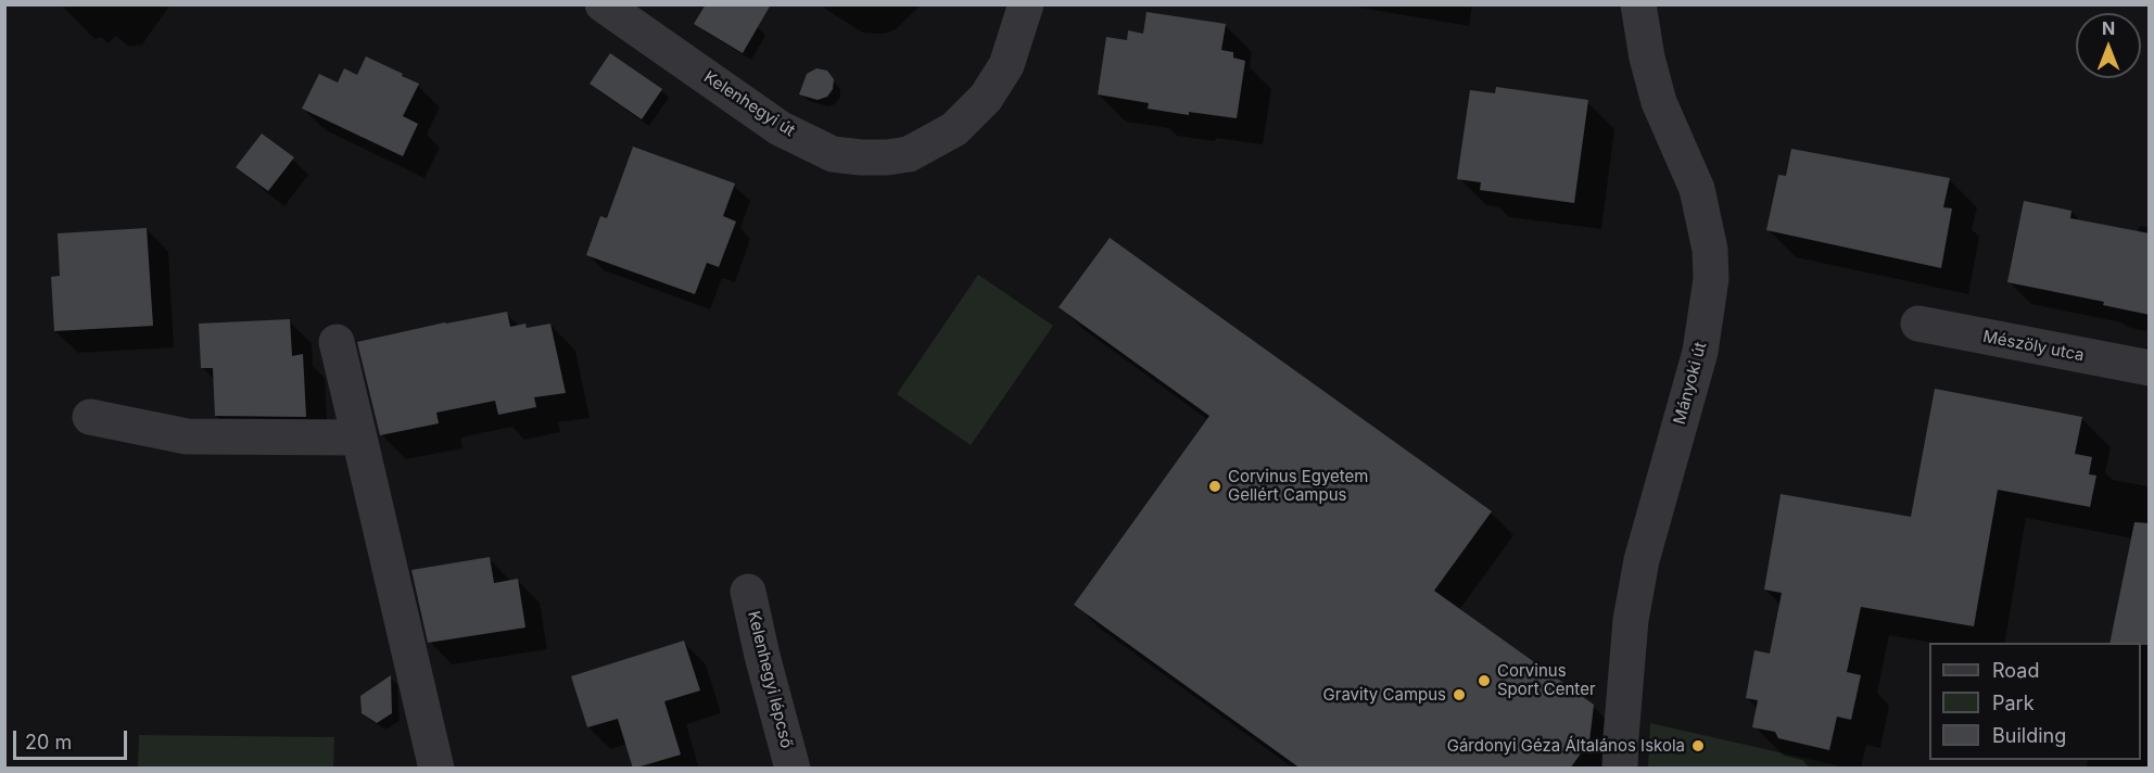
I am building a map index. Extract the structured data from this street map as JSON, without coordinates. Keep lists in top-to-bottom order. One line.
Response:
{"streets":{"street":["Kelenhegyi út","Mészöly utca","Mányoki út","Kelenhegyi lépcső"]},"places":["Corvinus Egyetem Gellért Campus","Corvinus Sport Center","Gravity Campus","Gárdonyi Géza Általános Iskola"],"legend":["Road","Park","Building"],"scale_bar":"20 m","north":"top"}
